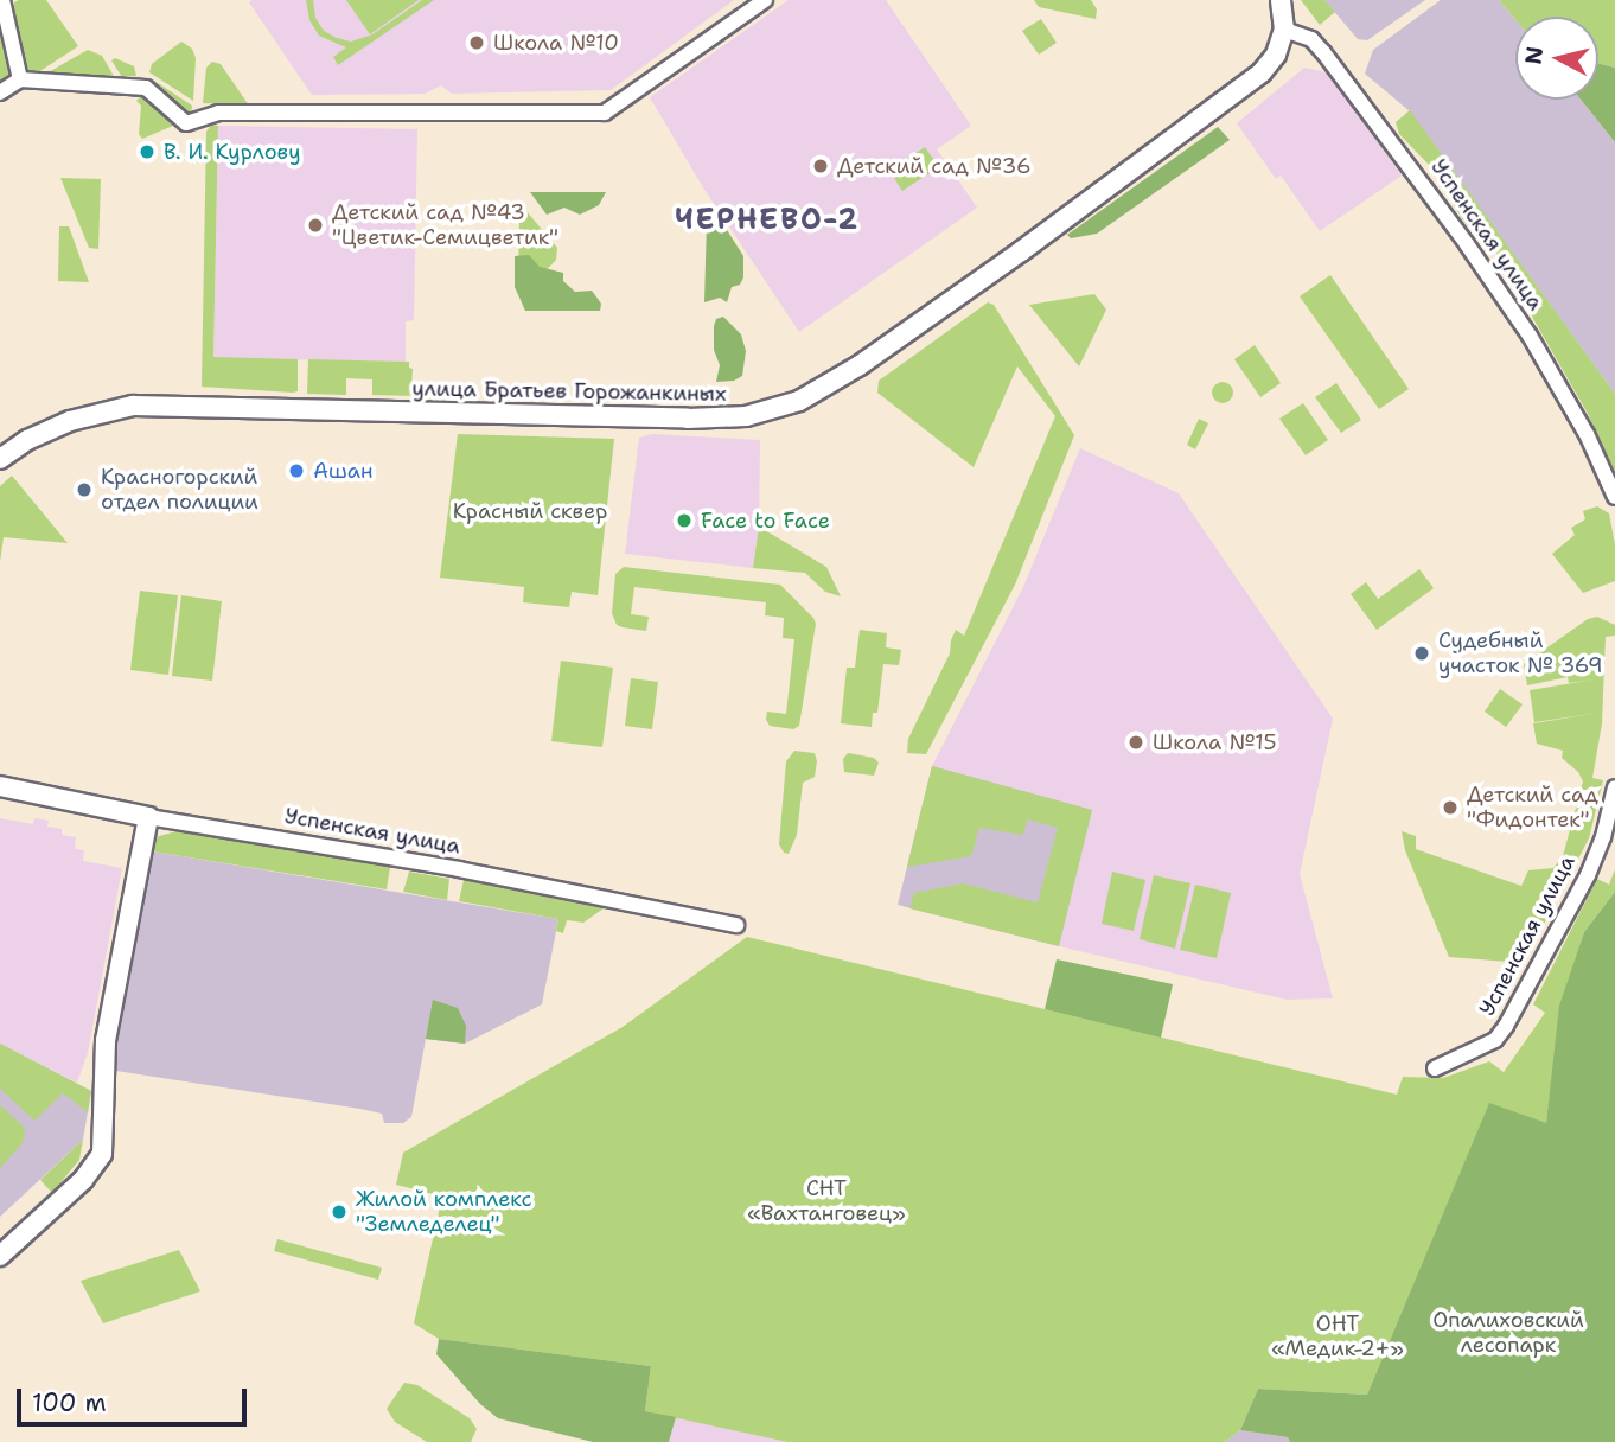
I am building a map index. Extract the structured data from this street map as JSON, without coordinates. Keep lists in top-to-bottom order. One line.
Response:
{"streets":{"street":["Успенская улица","улица Братьев Горожанкиных"]},"crossings":[["Успенская улица","улица Братьев Горожанкиных"]],"districts":["ЧЕРНЕВО-2"],"parks":["Красный сквер","СНТ «Вахтанговец»","Опалиховский лесопарк","ОНТ «Медик-2+»"],"places":["Школа №10","В. И. Курлову","Детский сад №36","Детский сад №43 \"Цветик-Семицветик\"","Ашан","Красногорский отдел полиции","Face to Face","Судебный участок № 369","Школа №15","Детский сад \"Фидонтек\"","Жилой комплекс \"Земледелец\""],"scale_bar":"100 m","north":"left"}
